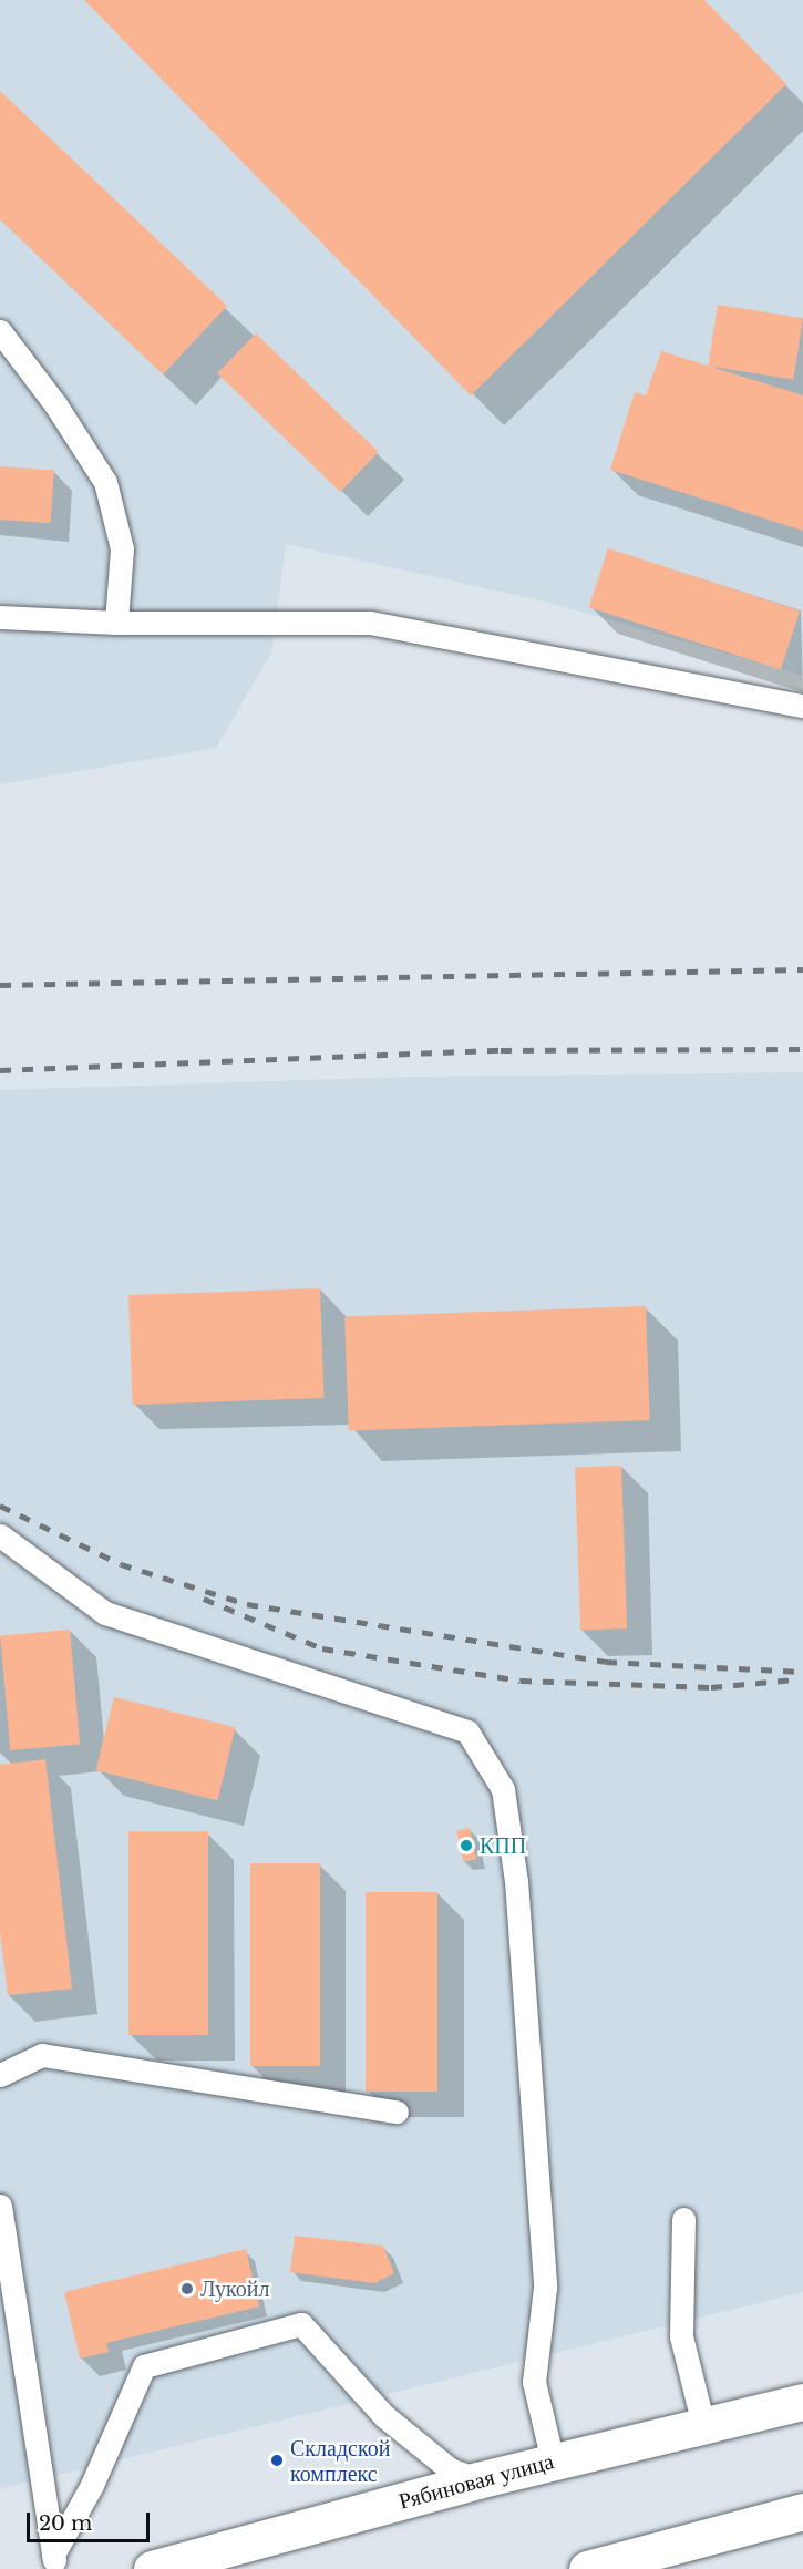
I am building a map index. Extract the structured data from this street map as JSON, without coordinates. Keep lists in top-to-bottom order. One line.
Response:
{"streets":{"main road":["Рябиновая улица"]},"places":["КПП","Лукойл","Складской комплекс"],"scale_bar":"20 m"}
